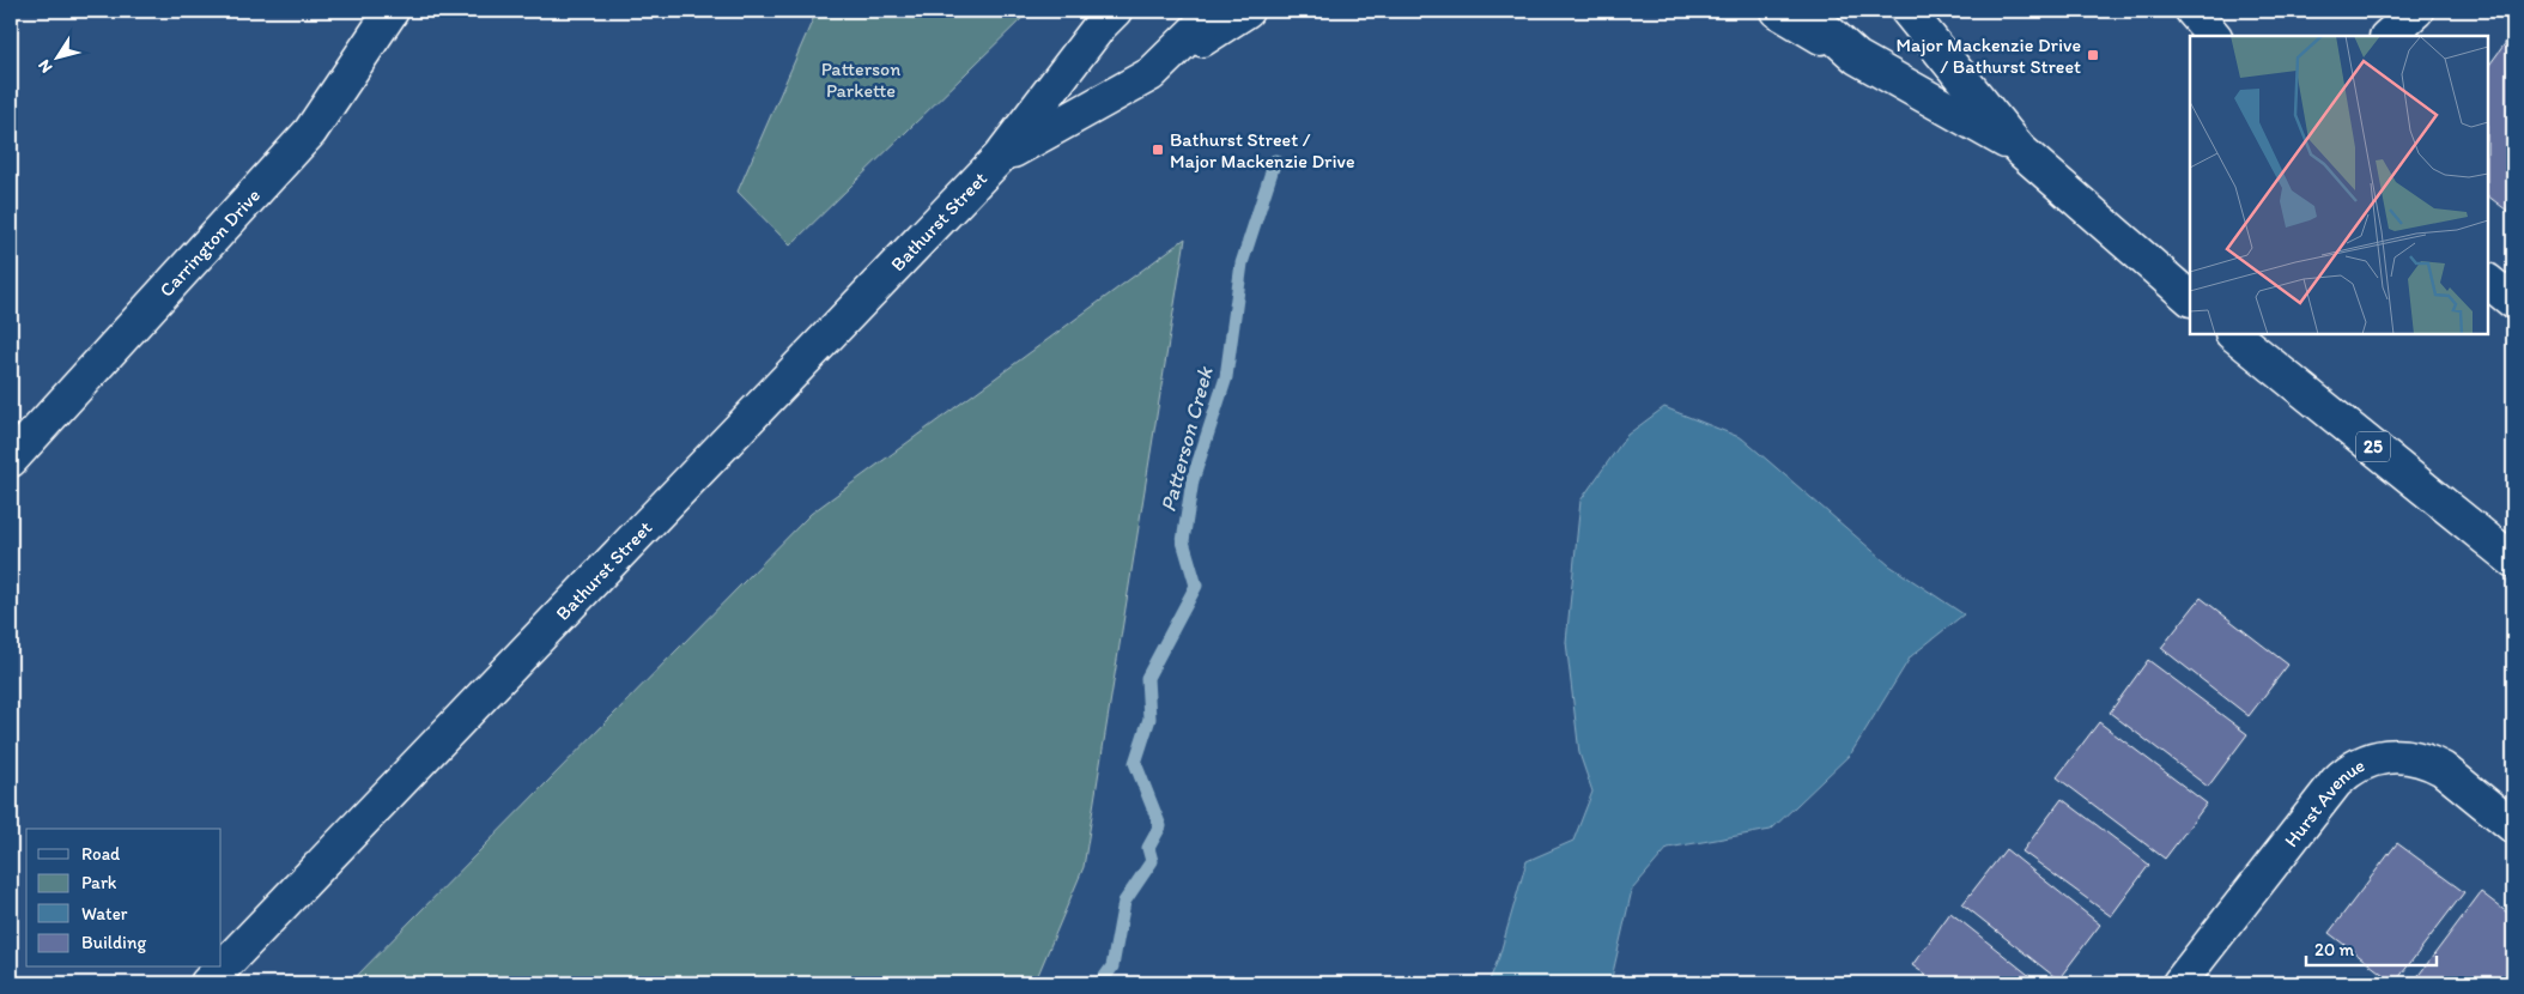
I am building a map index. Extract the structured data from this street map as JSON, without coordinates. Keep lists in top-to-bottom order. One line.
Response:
{"streets":{"main road":["Bathurst Street","Carrington Drive","25","Hurst Avenue"]},"water":["Patterson Creek"],"parks":["Patterson Parkette"],"places":{"transit":["Major Mackenzie Drive / Bathurst Street","Bathurst Street / Major Mackenzie Drive"]},"legend":["Road","Park","Water","Building"],"scale_bar":"20 m","north":"bottom left"}
